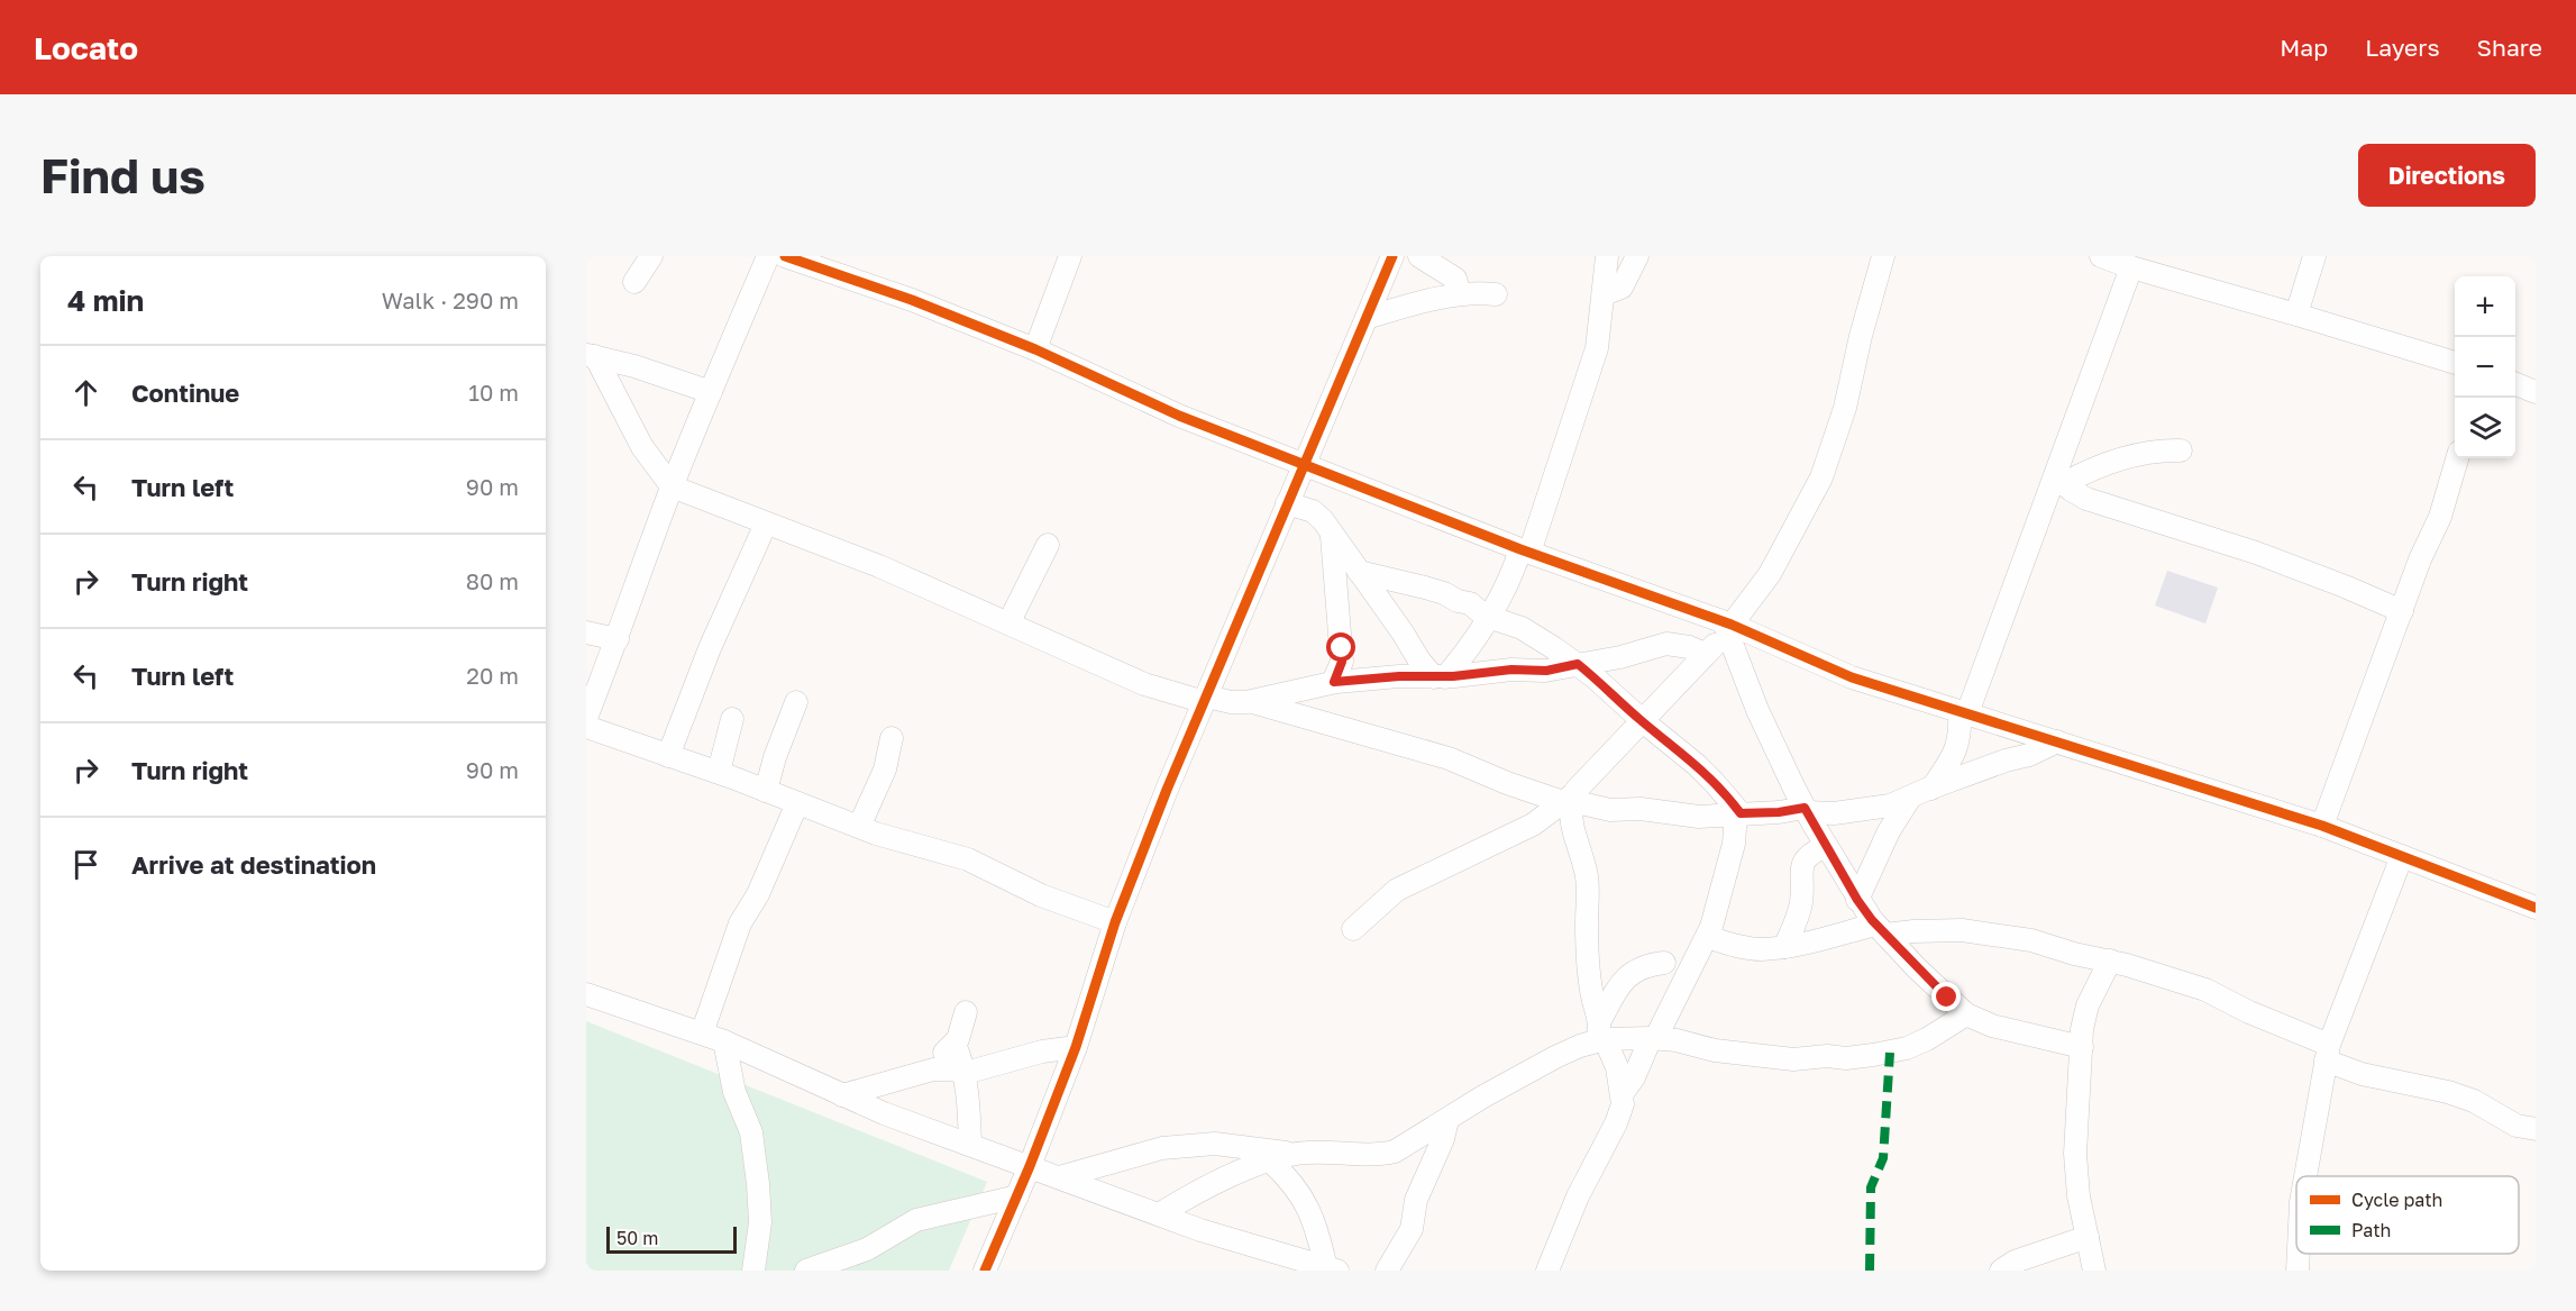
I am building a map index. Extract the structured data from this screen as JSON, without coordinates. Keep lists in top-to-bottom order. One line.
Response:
{"legend":["Cycle path","Path"],"scale_bar":"50 m","page":{"header":"Locato","nav":["Map","Layers","Share"],"buttons":"Directions","title":"Find us","heading":["4 min","Walk · 290 m"],"map_buttons":["+","−"],"list":[["Continue","10 m"],["Turn left","90 m"],["Turn right","80 m"],["Turn left","20 m"],["Turn right","90 m"],"Arrive at destination"],"scale":"50 m"}}
